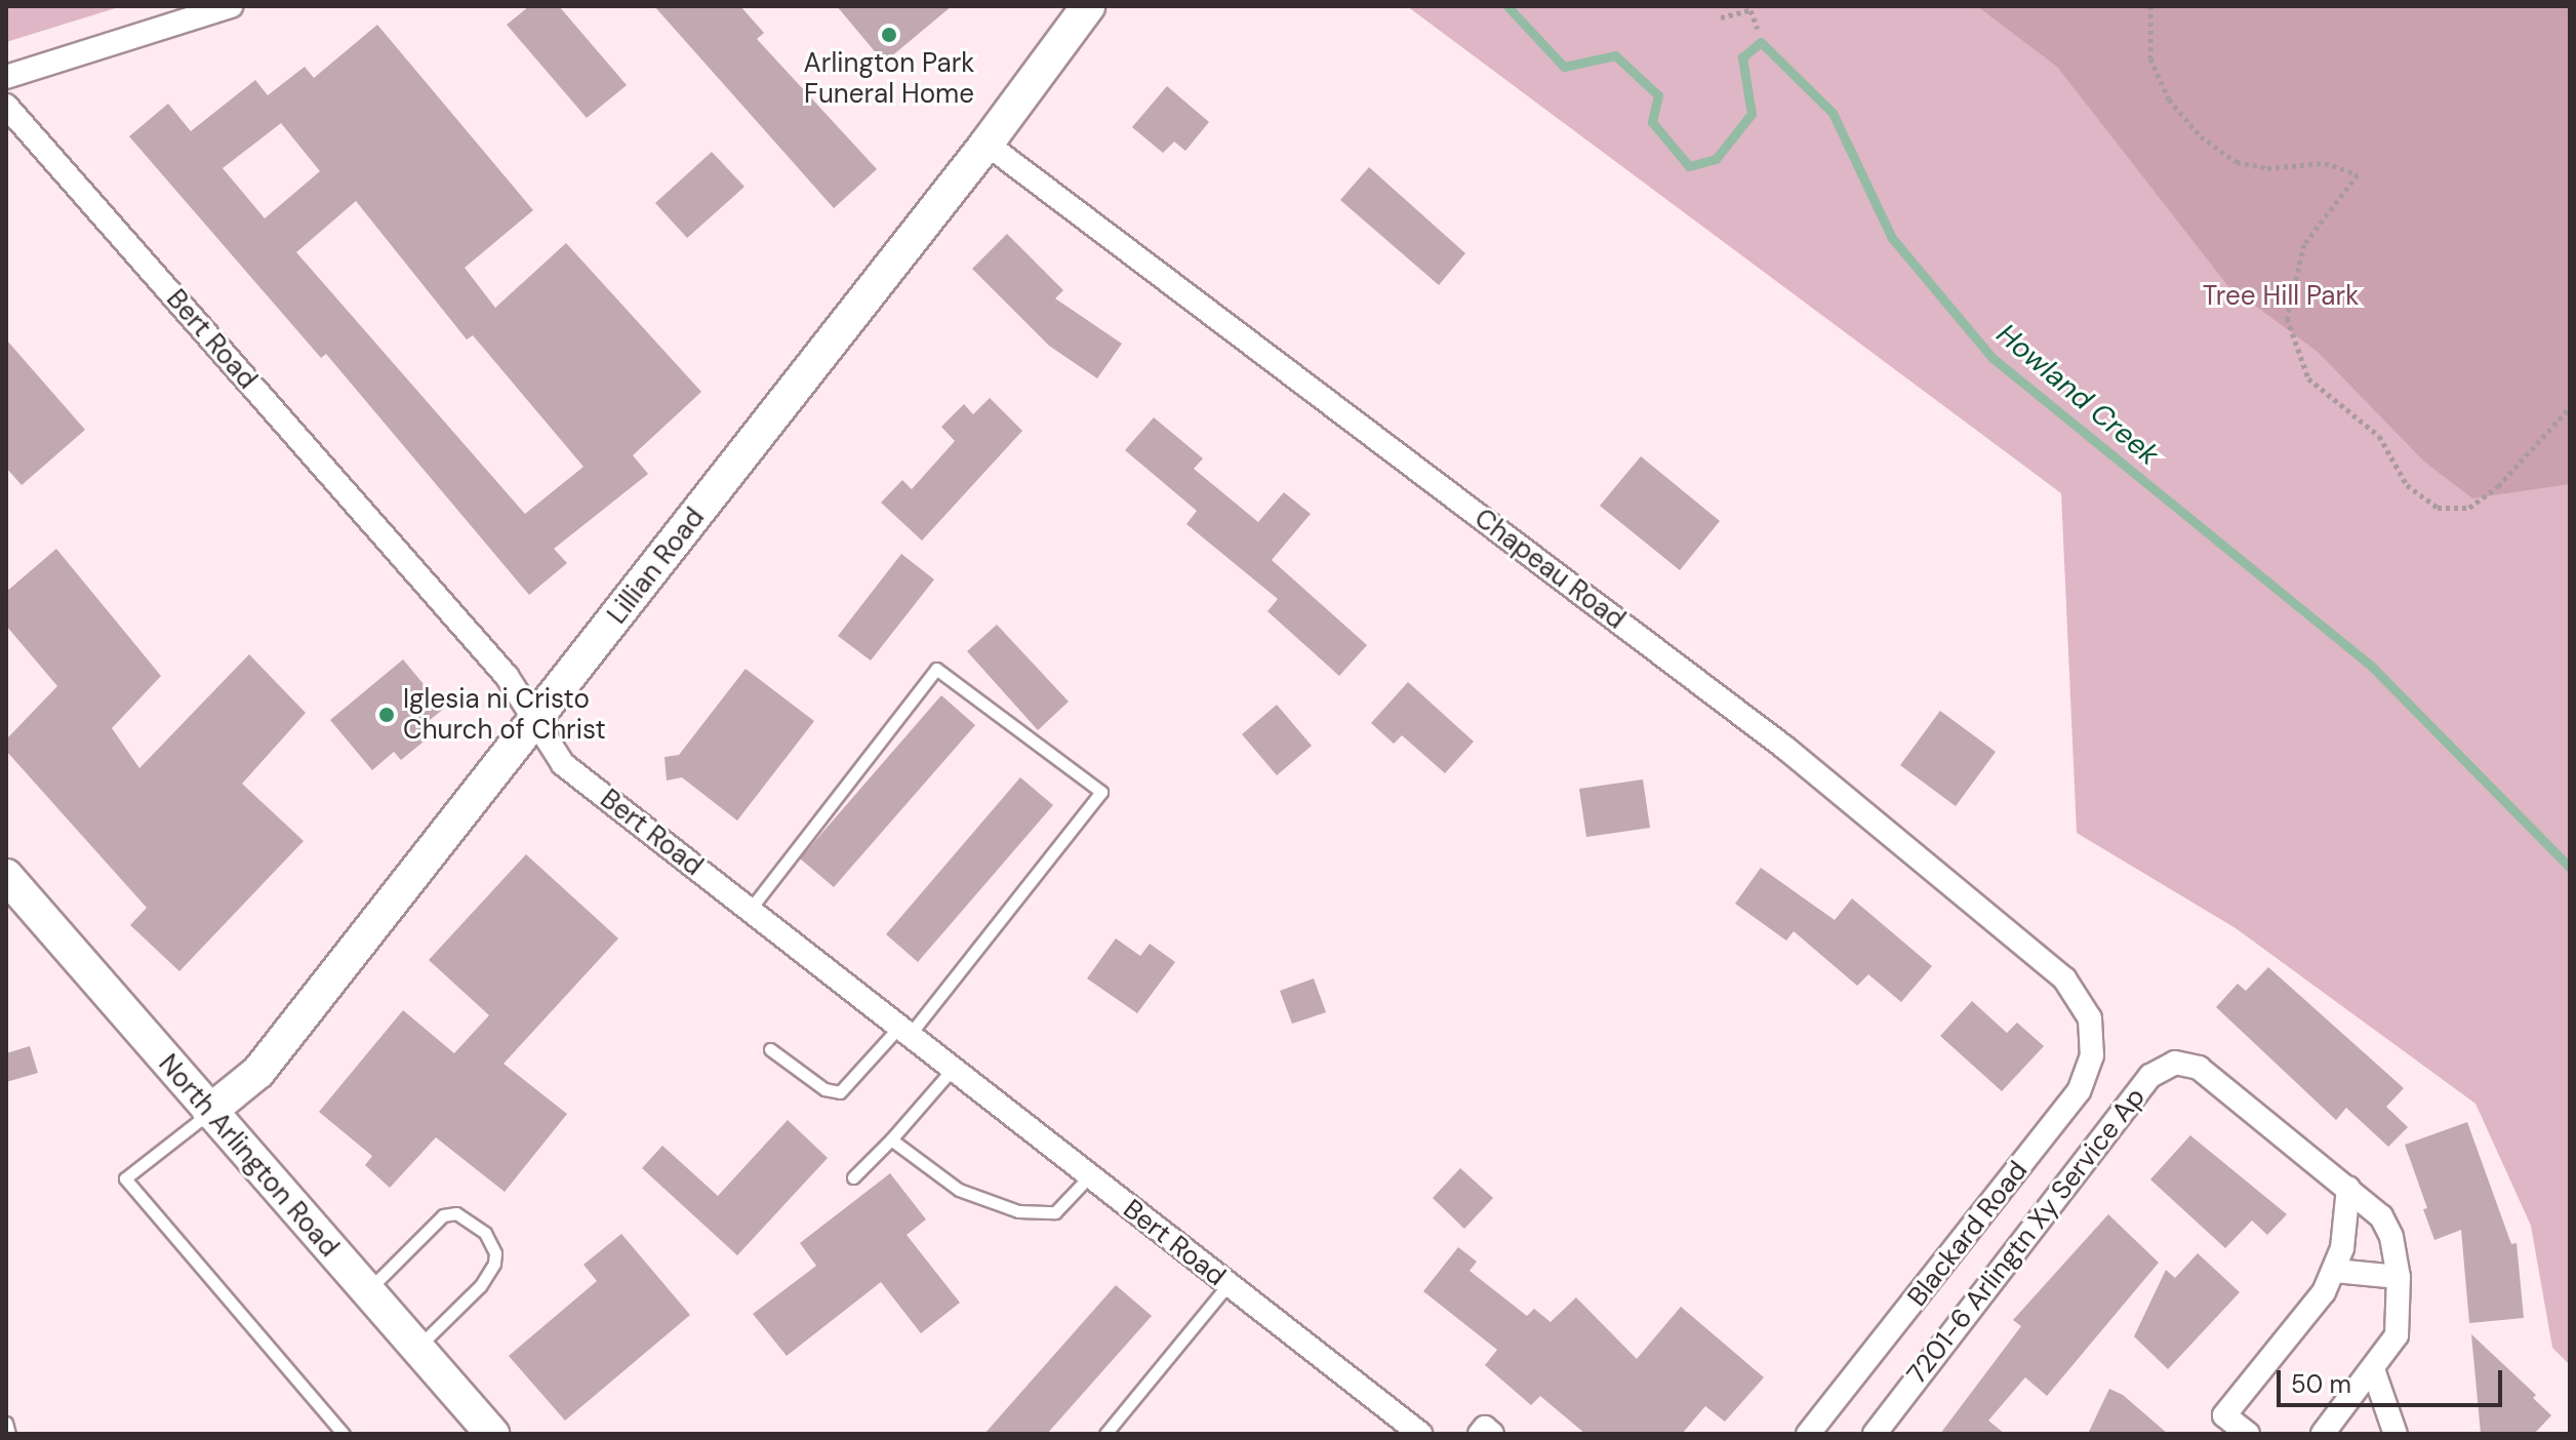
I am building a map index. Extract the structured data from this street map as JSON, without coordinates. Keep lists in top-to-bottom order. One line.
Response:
{"streets":{"street":["Bert Road","Lillian Road","Chapeau Road","North Arlington Road","Blackard Road","7201-6 Arlingtn Xy Service Ap"]},"crossings":[["Bert Road","Lillian Road"],["Lillian Road","Chapeau Road"],["Lillian Road","North Arlington Road"],["Chapeau Road","Blackard Road"]],"water":["Howland Creek"],"parks":["Tree Hill Park"],"places":["Arlington Park Funeral Home","Iglesia ni Cristo Church of Christ"],"scale_bar":"50 m"}
